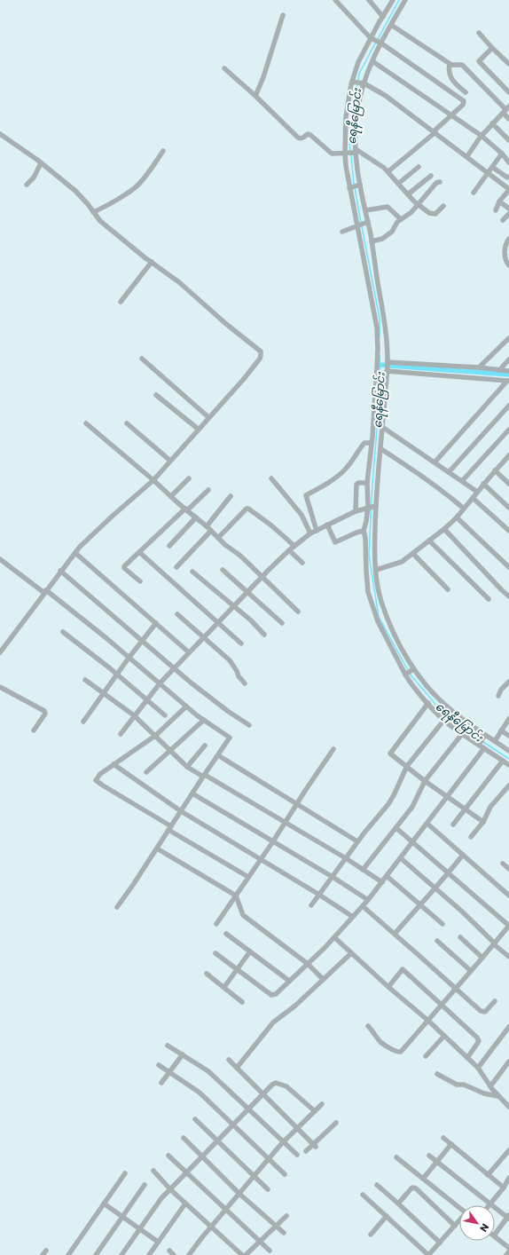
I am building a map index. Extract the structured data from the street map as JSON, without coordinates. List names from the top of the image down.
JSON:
{
  "water": ["ရေနီမြောင်း"],
  "north": "bottom right"
}
